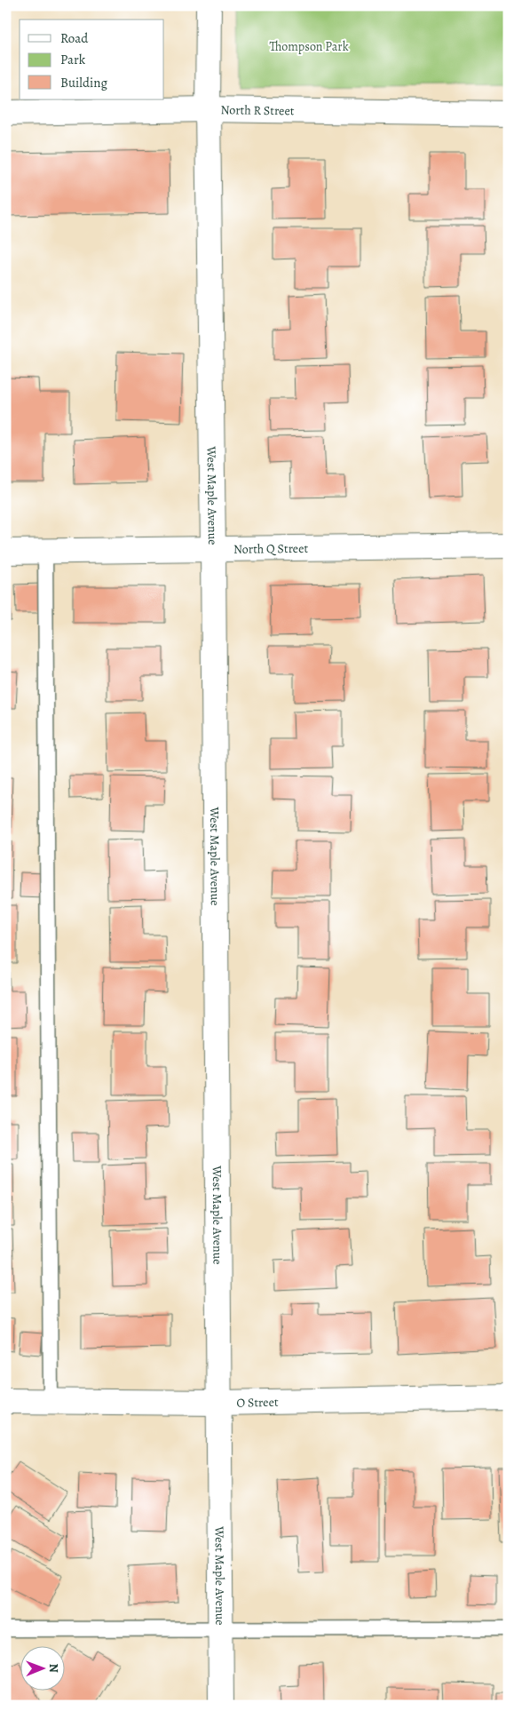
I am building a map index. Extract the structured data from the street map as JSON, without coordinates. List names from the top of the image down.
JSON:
{
  "streets": {
    "street": [
      "North R Street",
      "West Maple Avenue",
      "North Q Street",
      "O Street"
    ]
  },
  "crossings": [
    ["North R Street", "West Maple Avenue"],
    ["West Maple Avenue", "North Q Street"],
    ["West Maple Avenue", "O Street"]
  ],
  "parks": ["Thompson Park"],
  "legend": ["Road", "Park", "Building"],
  "north": "right"
}
